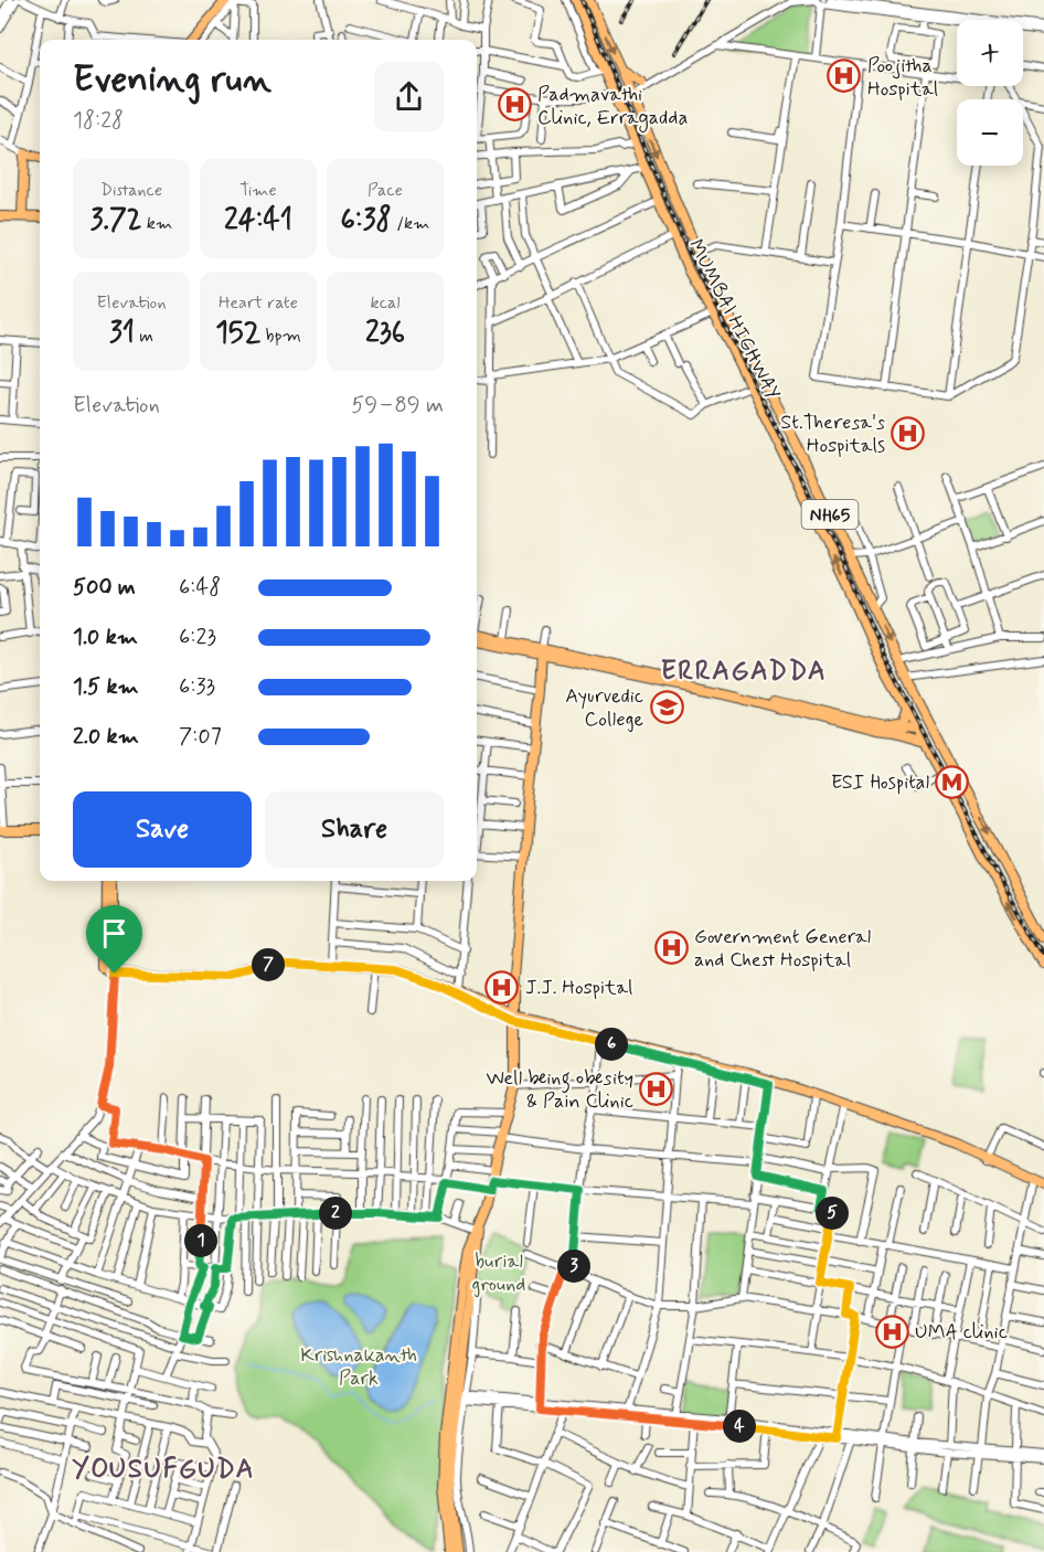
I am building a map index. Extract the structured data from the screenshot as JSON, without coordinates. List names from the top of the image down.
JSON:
{
  "streets": {
    "highway": ["MUMBAI HIGHWAY", "NH65"]
  },
  "crossings": [
    ["MUMBAI HIGHWAY", "NH65"]
  ],
  "districts": ["ERRAGADDA", "YOUSUFGUDA"],
  "parks": ["burial ground", "Krishnakanth Park"],
  "places": {
    "hospital": [
      "Poojitha Hospital",
      "Padmavathi Clinic, Erragadda",
      "St.Theresa's Hospitals",
      "Government General and Chest Hospital",
      "J.J. Hospital",
      "Well being obesity & Pain Clinic",
      "UMA clinic"
    ],
    "school or university": ["Ayurvedic College"],
    "metro station": ["ESI Hospital"]
  },
  "page": {
    "map_buttons": ["+", "−"],
    "heading": ["Evening run", "18:28"],
    "stats": [
      ["Distance", "3.72 km"],
      ["Time", "24:41"],
      ["Pace", "6:38 /km"],
      ["Elevation", "31 m"],
      ["Heart rate", "152 bpm"],
      ["kcal", "236"]
    ],
    "chart": ["Elevation", "59–89 m"],
    "list": [
      {
        "name": "500 m",
        "note": "6:48"
      },
      {
        "name": "1.0 km",
        "note": "6:23"
      },
      {
        "name": "1.5 km",
        "note": "6:33"
      },
      {
        "name": "2.0 km",
        "note": "7:07"
      }
    ],
    "buttons": ["Save", "Share"],
    "pins": [
      "7",
      "6",
      "2",
      "5",
      "1",
      "3",
      "4"
    ]
  }
}
